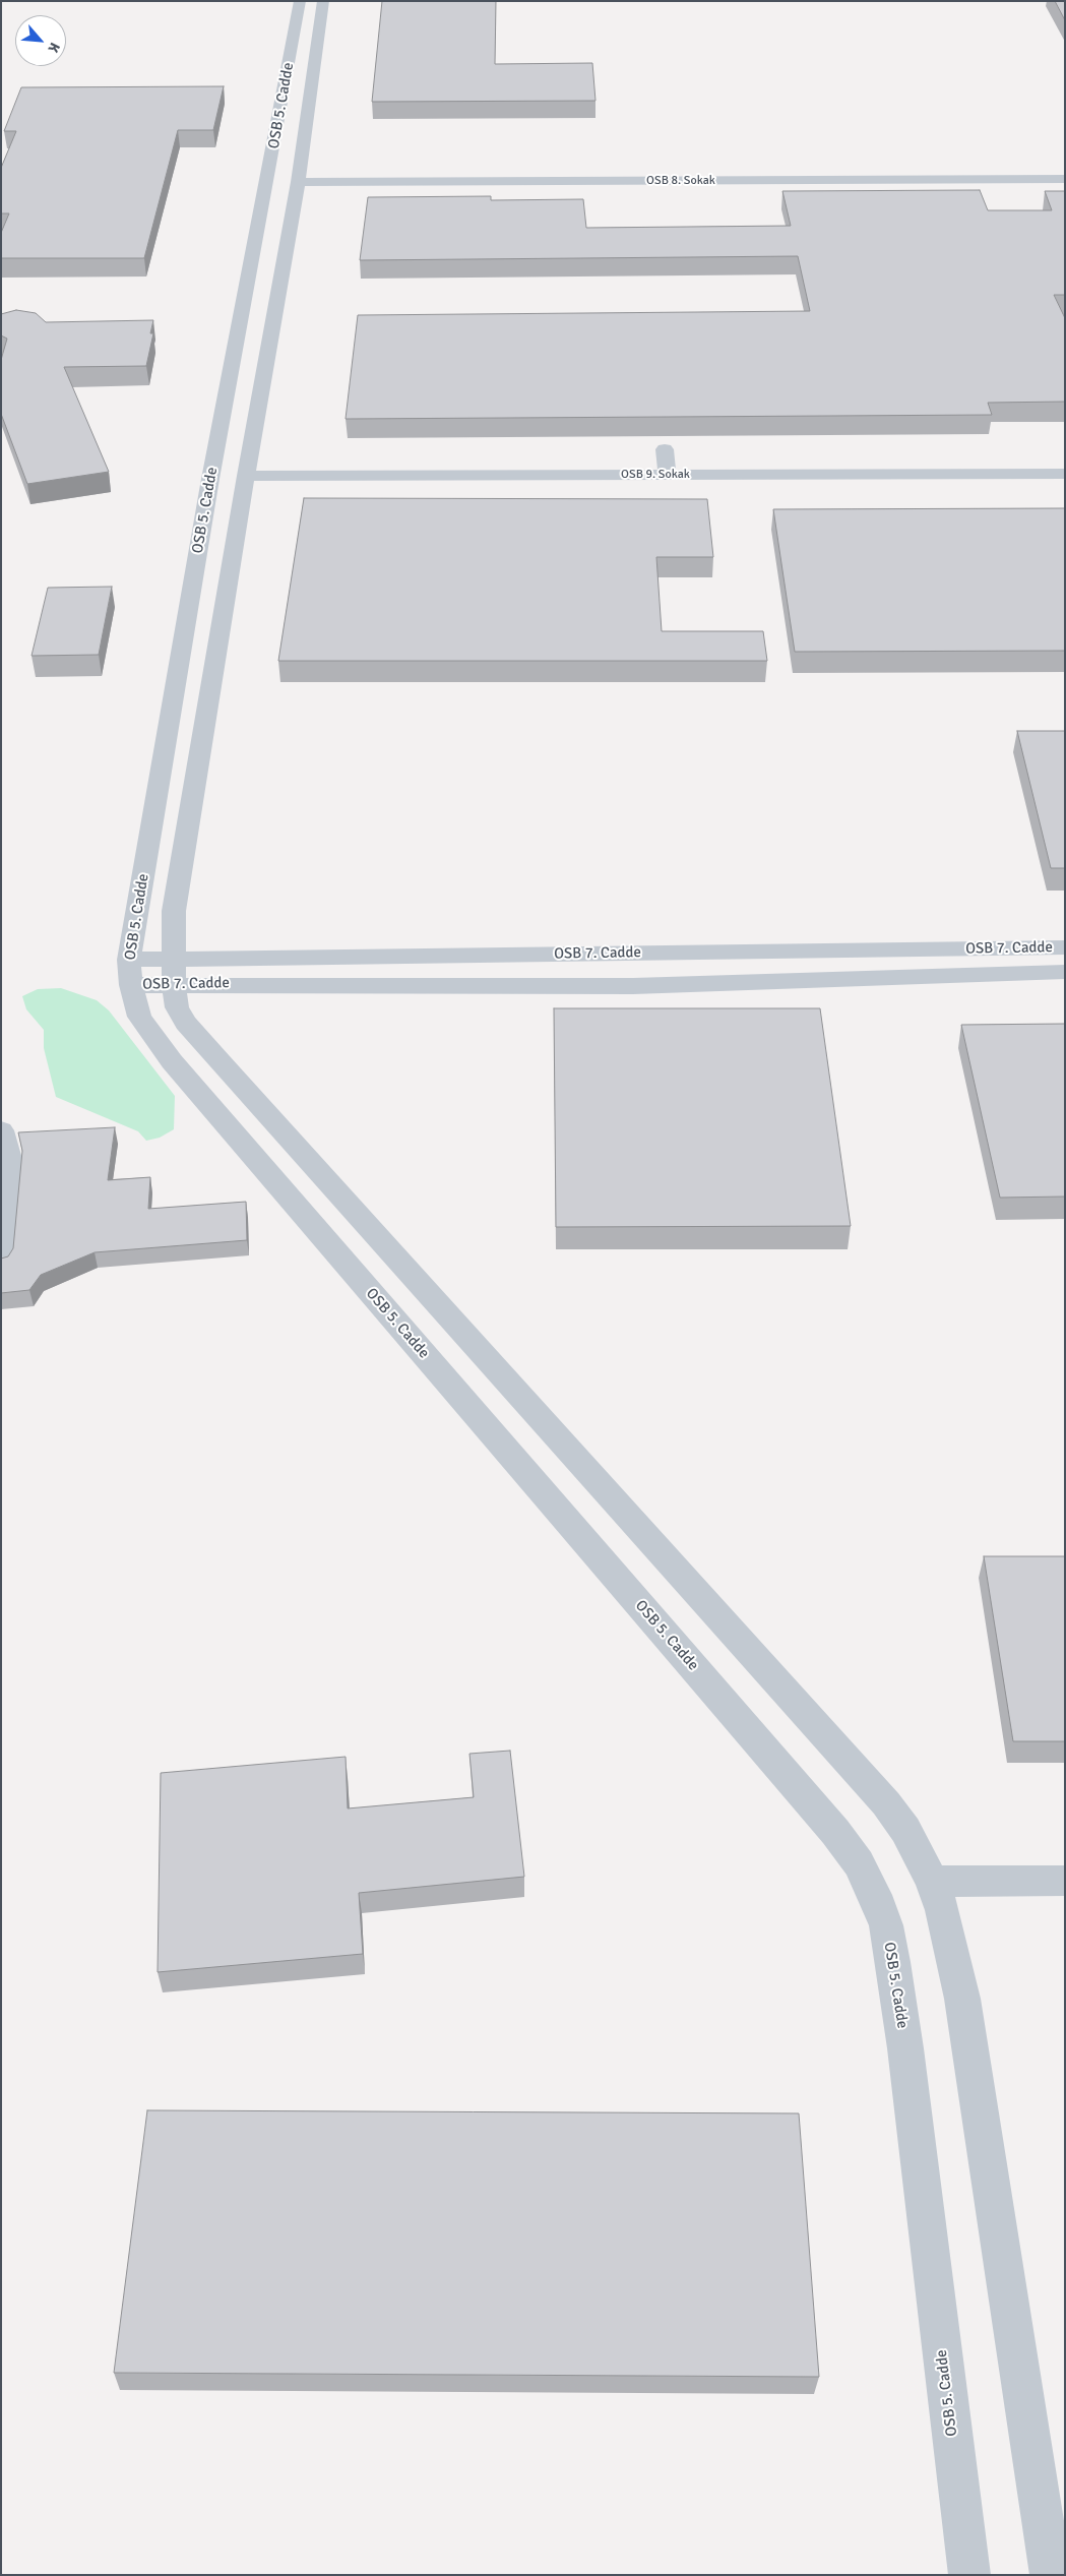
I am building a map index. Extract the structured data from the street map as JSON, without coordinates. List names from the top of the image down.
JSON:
{
  "streets": {
    "street": [
      "OSB 5. Cadde",
      "OSB 8. Sokak",
      "OSB 9. Sokak",
      "OSB 7. Cadde"
    ]
  },
  "crossings": [
    ["OSB 5. Cadde", "OSB 7. Cadde"]
  ],
  "north": "bottom right"
}
